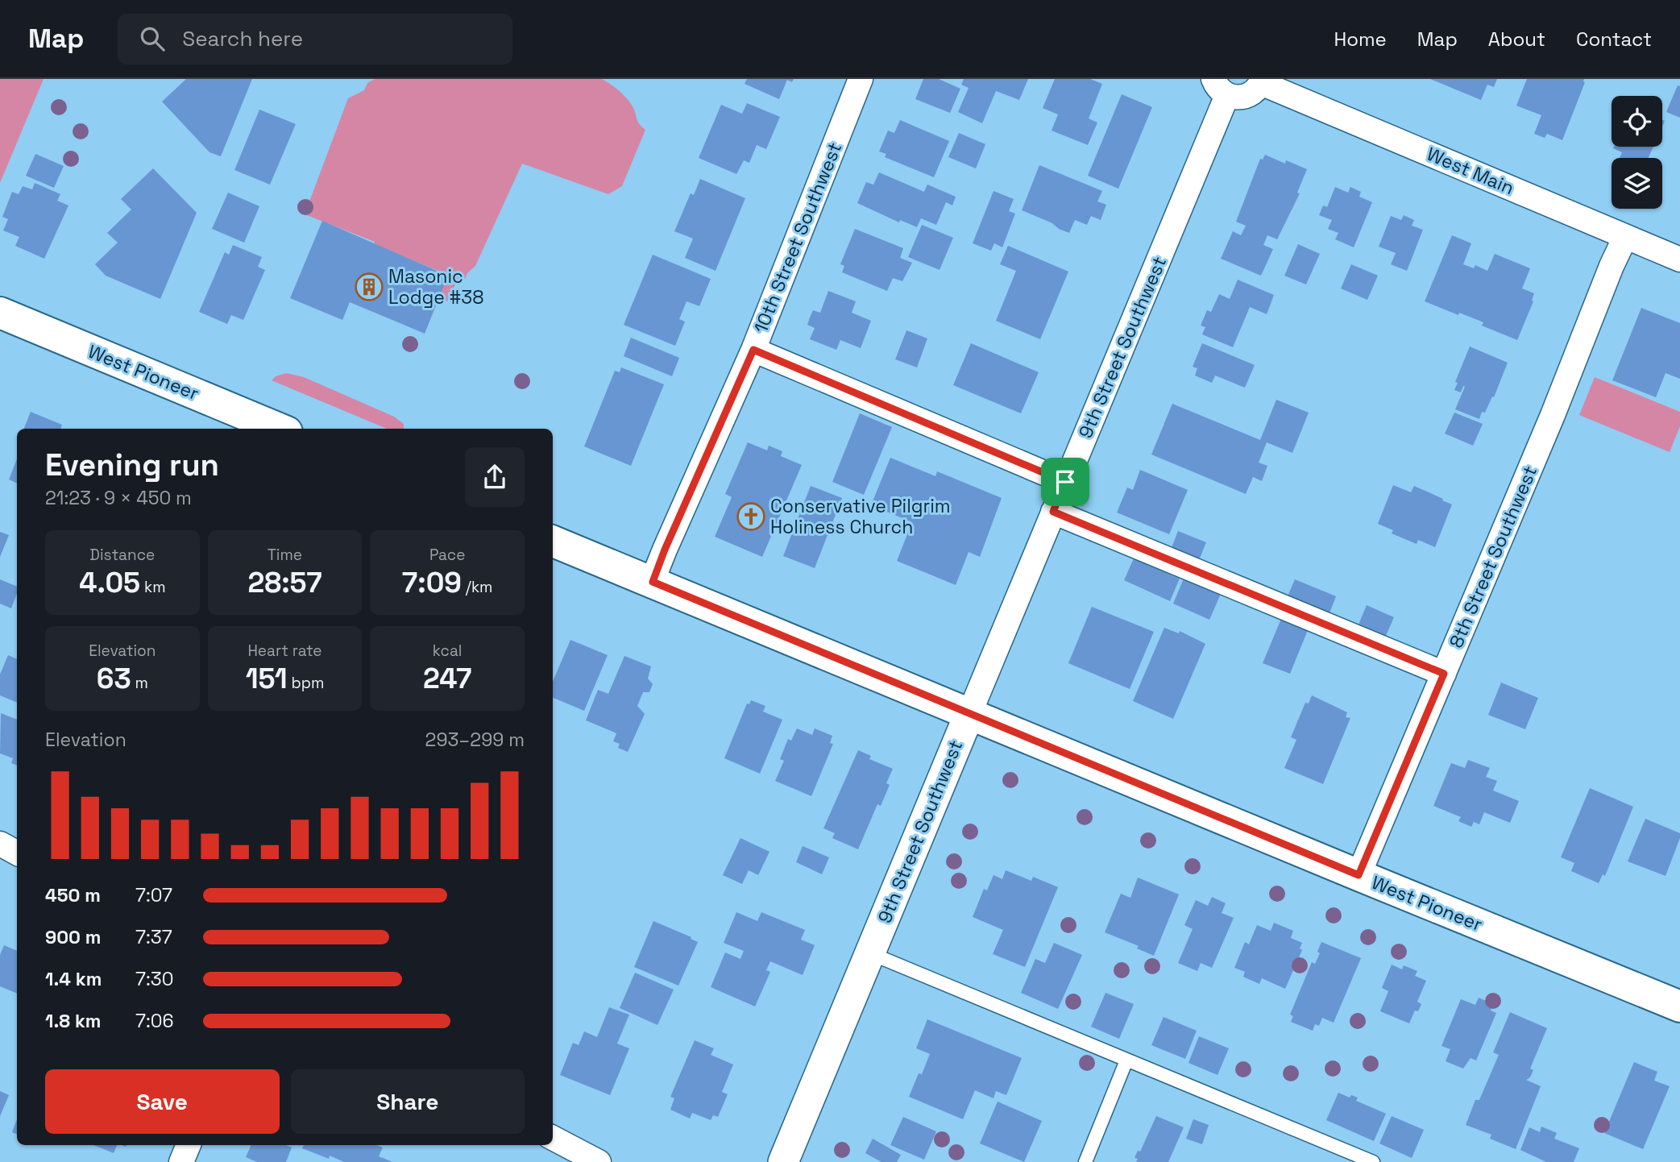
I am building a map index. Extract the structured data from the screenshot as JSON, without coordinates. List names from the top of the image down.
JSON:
{
  "streets": {
    "main road": ["West Pioneer"],
    "street": [
      "West Main",
      "10th Street Southwest",
      "9th Street Southwest",
      "8th Street Southwest"
    ]
  },
  "crossings": [
    ["West Main", "8th Street Southwest"],
    ["10th Street Southwest", "West Pioneer"],
    ["9th Street Southwest", "West Pioneer"],
    ["West Pioneer", "8th Street Southwest"]
  ],
  "places": {
    "building": ["Masonic Lodge #38"],
    "church": ["Conservative Pilgrim Holiness Church"]
  },
  "page": {
    "header": "Map",
    "search": "Search here",
    "nav": [
      "Home",
      "Map",
      "About",
      "Contact"
    ],
    "heading": ["Evening run", "21:23 · 9 × 450 m"],
    "stats": [
      ["Distance", "4.05 km"],
      ["Time", "28:57"],
      ["Pace", "7:09 /km"],
      ["Elevation", "63 m"],
      ["Heart rate", "151 bpm"],
      ["kcal", "247"]
    ],
    "chart": ["Elevation", "293–299 m"],
    "list": [
      {
        "name": "450 m",
        "note": "7:07"
      },
      {
        "name": "900 m",
        "note": "7:37"
      },
      {
        "name": "1.4 km",
        "note": "7:30"
      },
      {
        "name": "1.8 km",
        "note": "7:06"
      }
    ],
    "buttons": ["Save", "Share"]
  }
}
